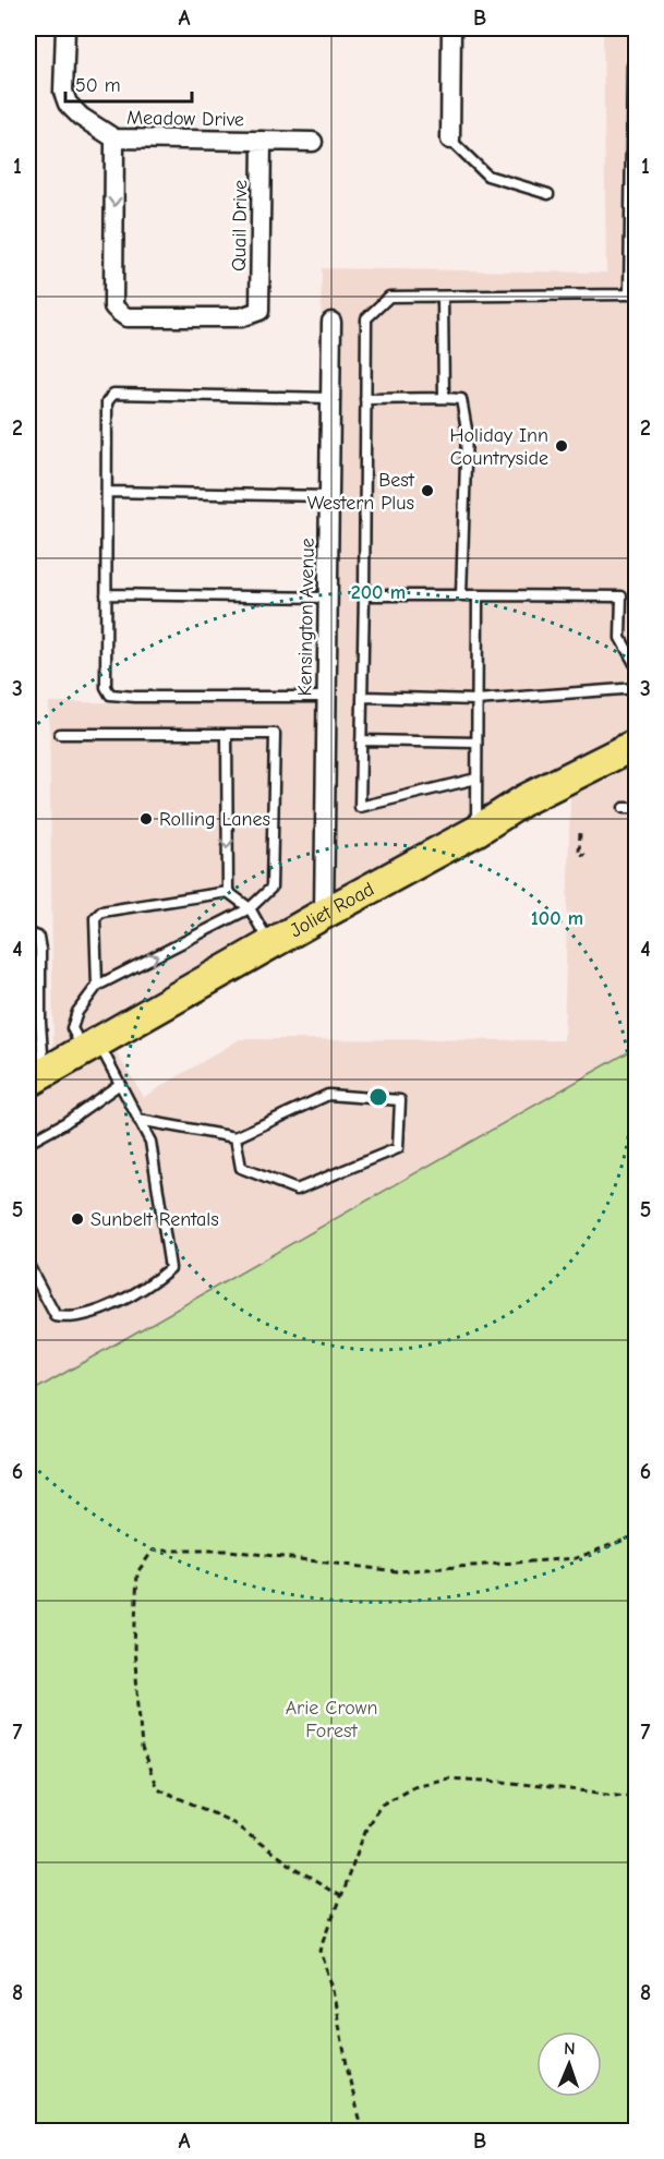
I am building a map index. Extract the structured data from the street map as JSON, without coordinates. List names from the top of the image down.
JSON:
{
  "streets": {
    "main road": ["Joliet Road"],
    "street": ["Meadow Drive", "Quail Drive", "Kensington Avenue"]
  },
  "crossings": [
    ["Meadow Drive", "Quail Drive"],
    ["Kensington Avenue", "Joliet Road"]
  ],
  "parks": ["Arie Crown Forest"],
  "places": [
    "Holiday Inn Countryside",
    "Best Western Plus",
    "Rolling Lanes",
    "Sunbelt Rentals"
  ],
  "scale_bar": "50 m",
  "north": "top",
  "grid": {
    "columns": ["A", "B"],
    "rows": [
      "1",
      "2",
      "3",
      "4",
      "5",
      "6",
      "7",
      "8"
    ]
  },
  "rings": ["200 m", "100 m"]
}
